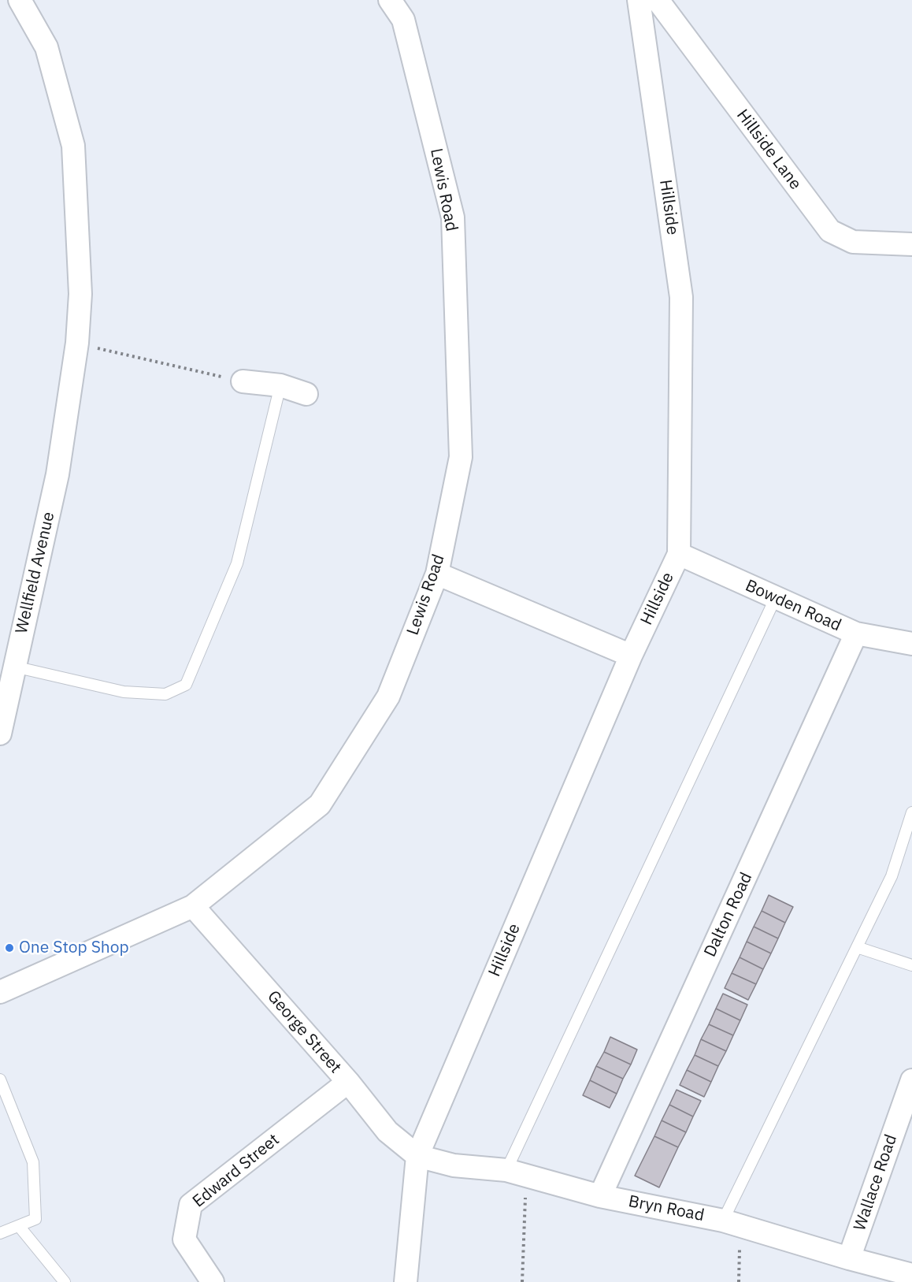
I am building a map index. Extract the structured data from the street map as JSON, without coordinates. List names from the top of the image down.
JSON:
{
  "streets": {
    "street": [
      "Hillside Lane",
      "Lewis Road",
      "Hillside",
      "Wellfield Avenue",
      "Bowden Road",
      "Dalton Road",
      "George Street",
      "Edward Street",
      "Wallace Road",
      "Bryn Road"
    ]
  },
  "crossings": [
    ["Lewis Road", "George Street"],
    ["Hillside", "Bowden Road"],
    ["Hillside", "George Street"],
    ["Hillside", "Bryn Road"],
    ["Bowden Road", "Dalton Road"],
    ["Dalton Road", "Bryn Road"],
    ["George Street", "Edward Street"],
    ["George Street", "Bryn Road"],
    ["Wallace Road", "Bryn Road"]
  ],
  "places": ["One Stop Shop"]
}
